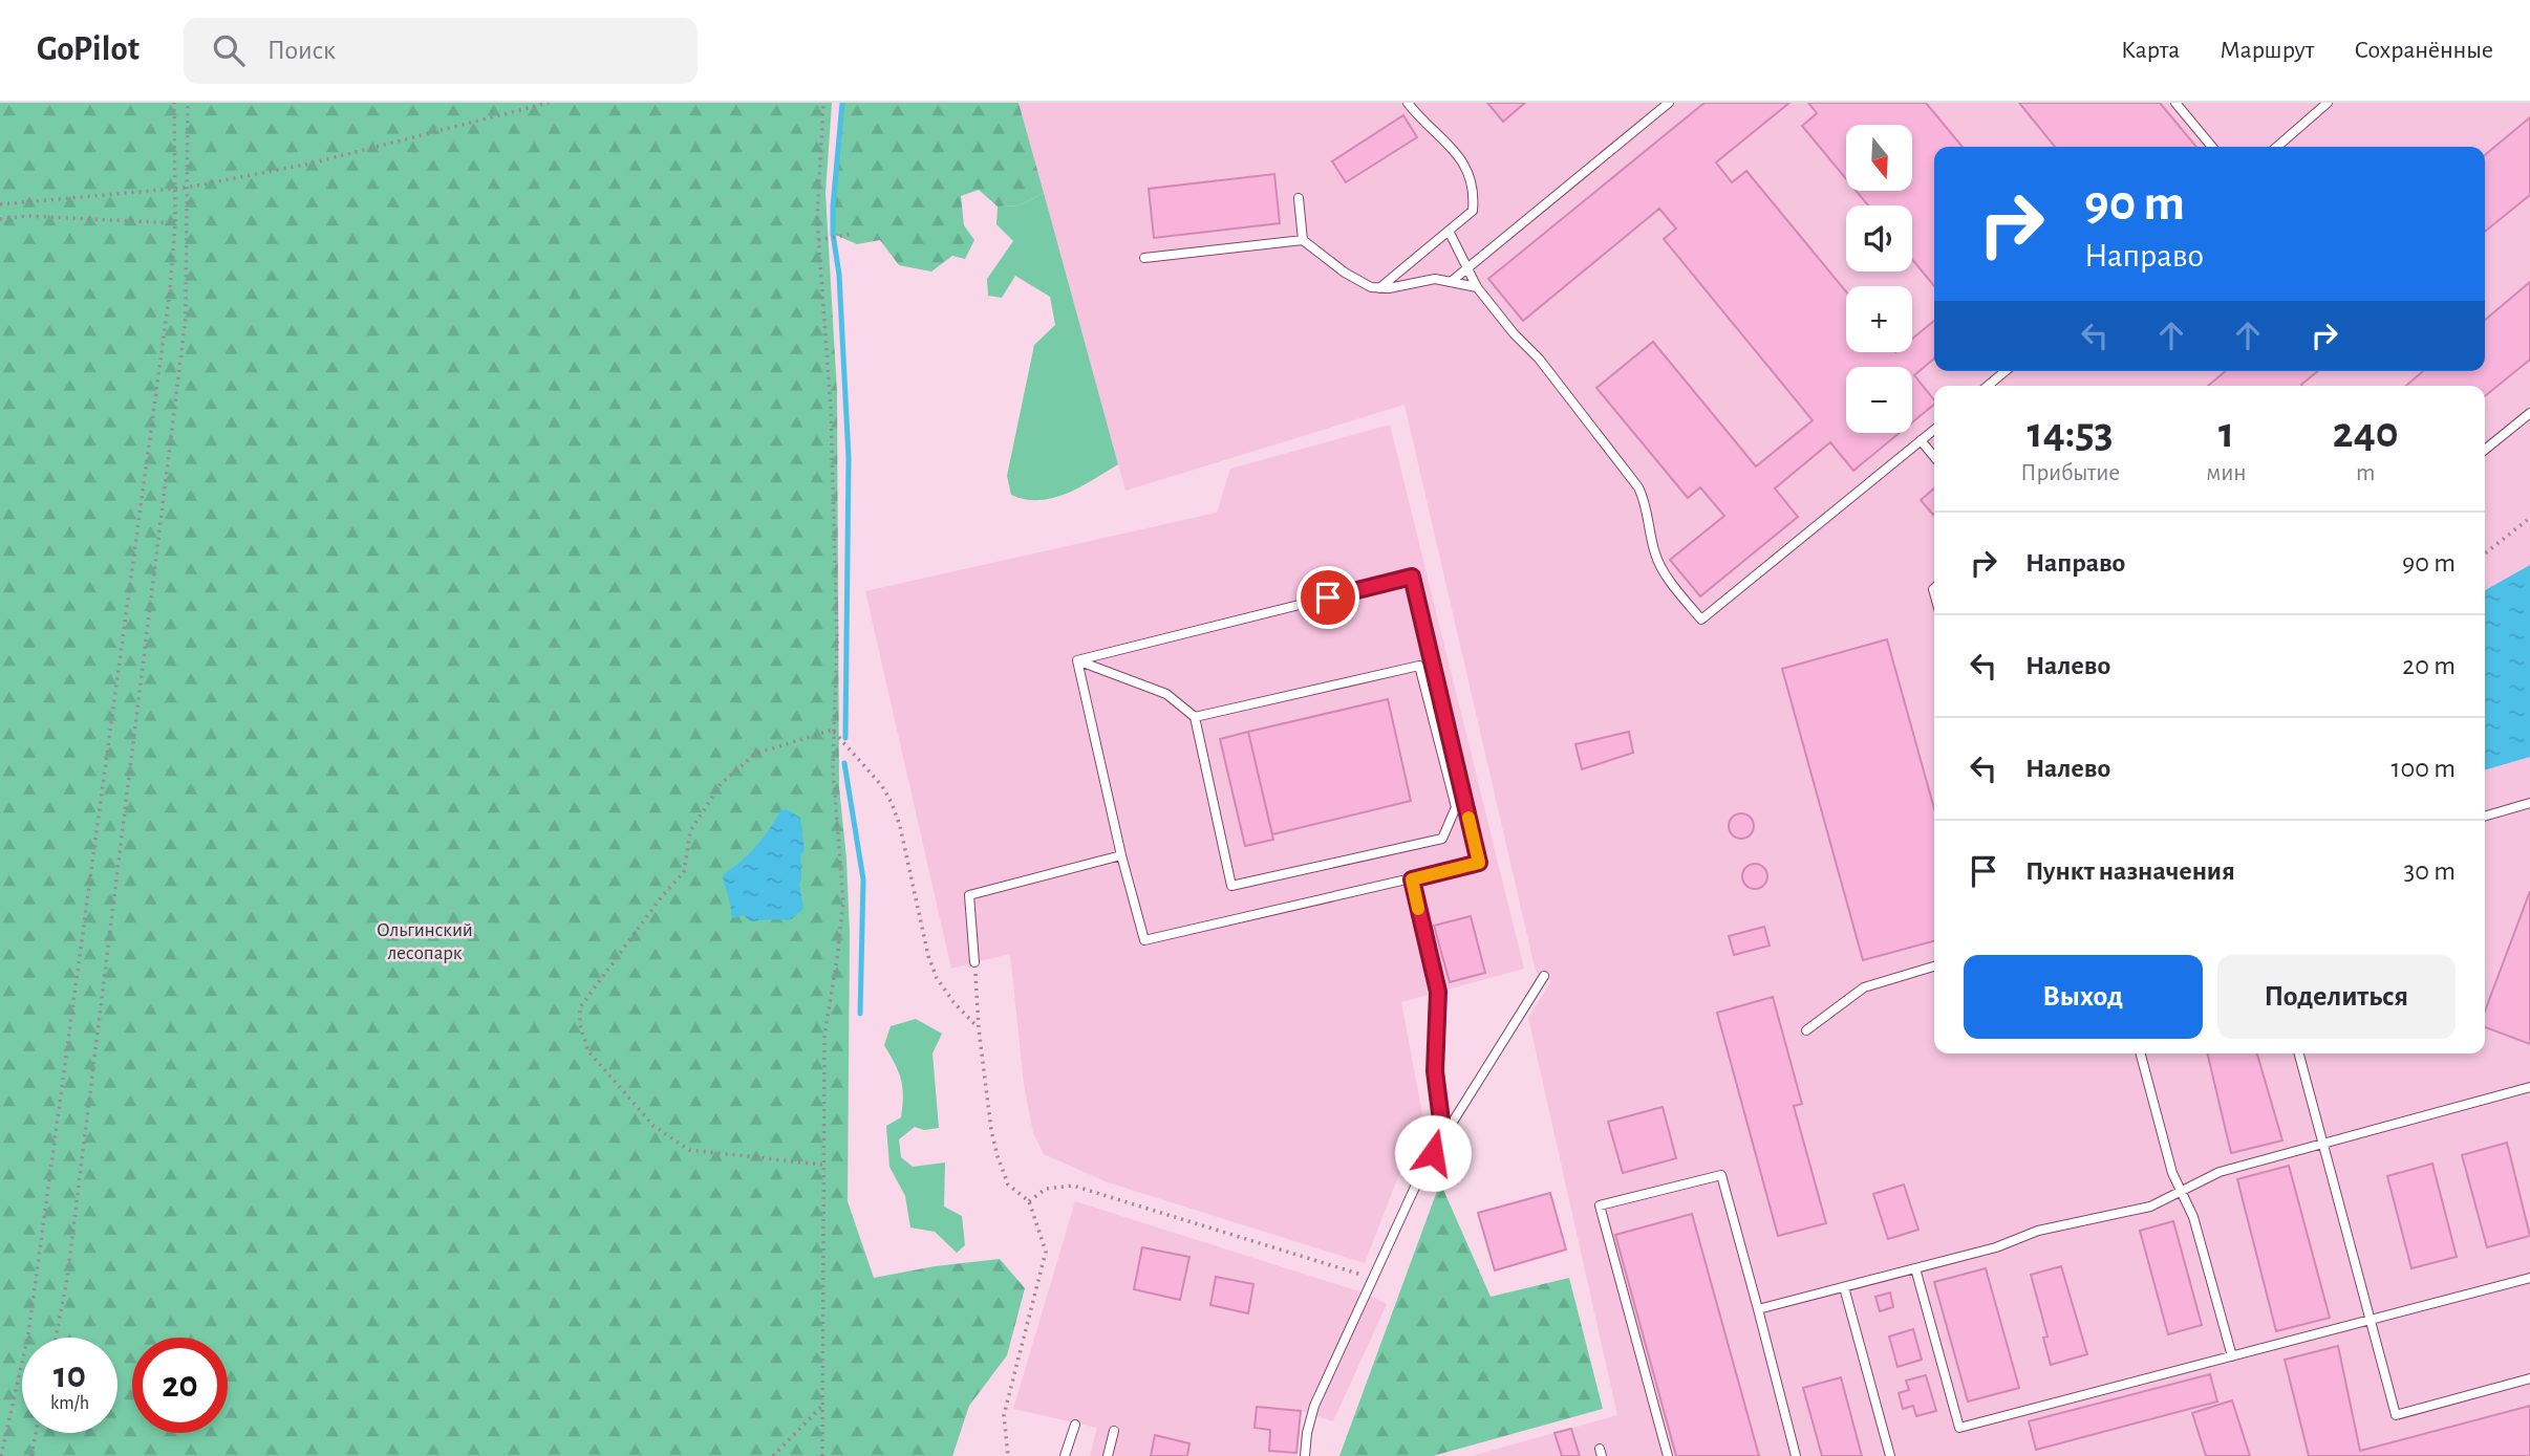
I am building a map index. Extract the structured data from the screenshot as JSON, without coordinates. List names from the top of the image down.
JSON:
{
  "parks": ["Ольгинский лесопарк"],
  "north": "bottom",
  "page": {
    "header": "GoPilot",
    "search": "Поиск",
    "nav": ["Карта", "Маршрут", "Сохранённые"],
    "map_buttons": ["+", "−"],
    "turn": ["90 m", "Направо"],
    "eta": [
      "14:53",
      "Прибытие",
      "1",
      "мин",
      "240",
      "m"
    ],
    "list": [
      {
        "name": "Направо",
        "value": "90 m"
      },
      {
        "name": "Налево",
        "value": "20 m"
      },
      {
        "name": "Налево",
        "value": "100 m"
      },
      {
        "name": "Пункт назначения",
        "value": "30 m"
      }
    ],
    "buttons": ["Выход", "Поделиться"],
    "speed": "10 km/h",
    "limit": "20"
  }
}
